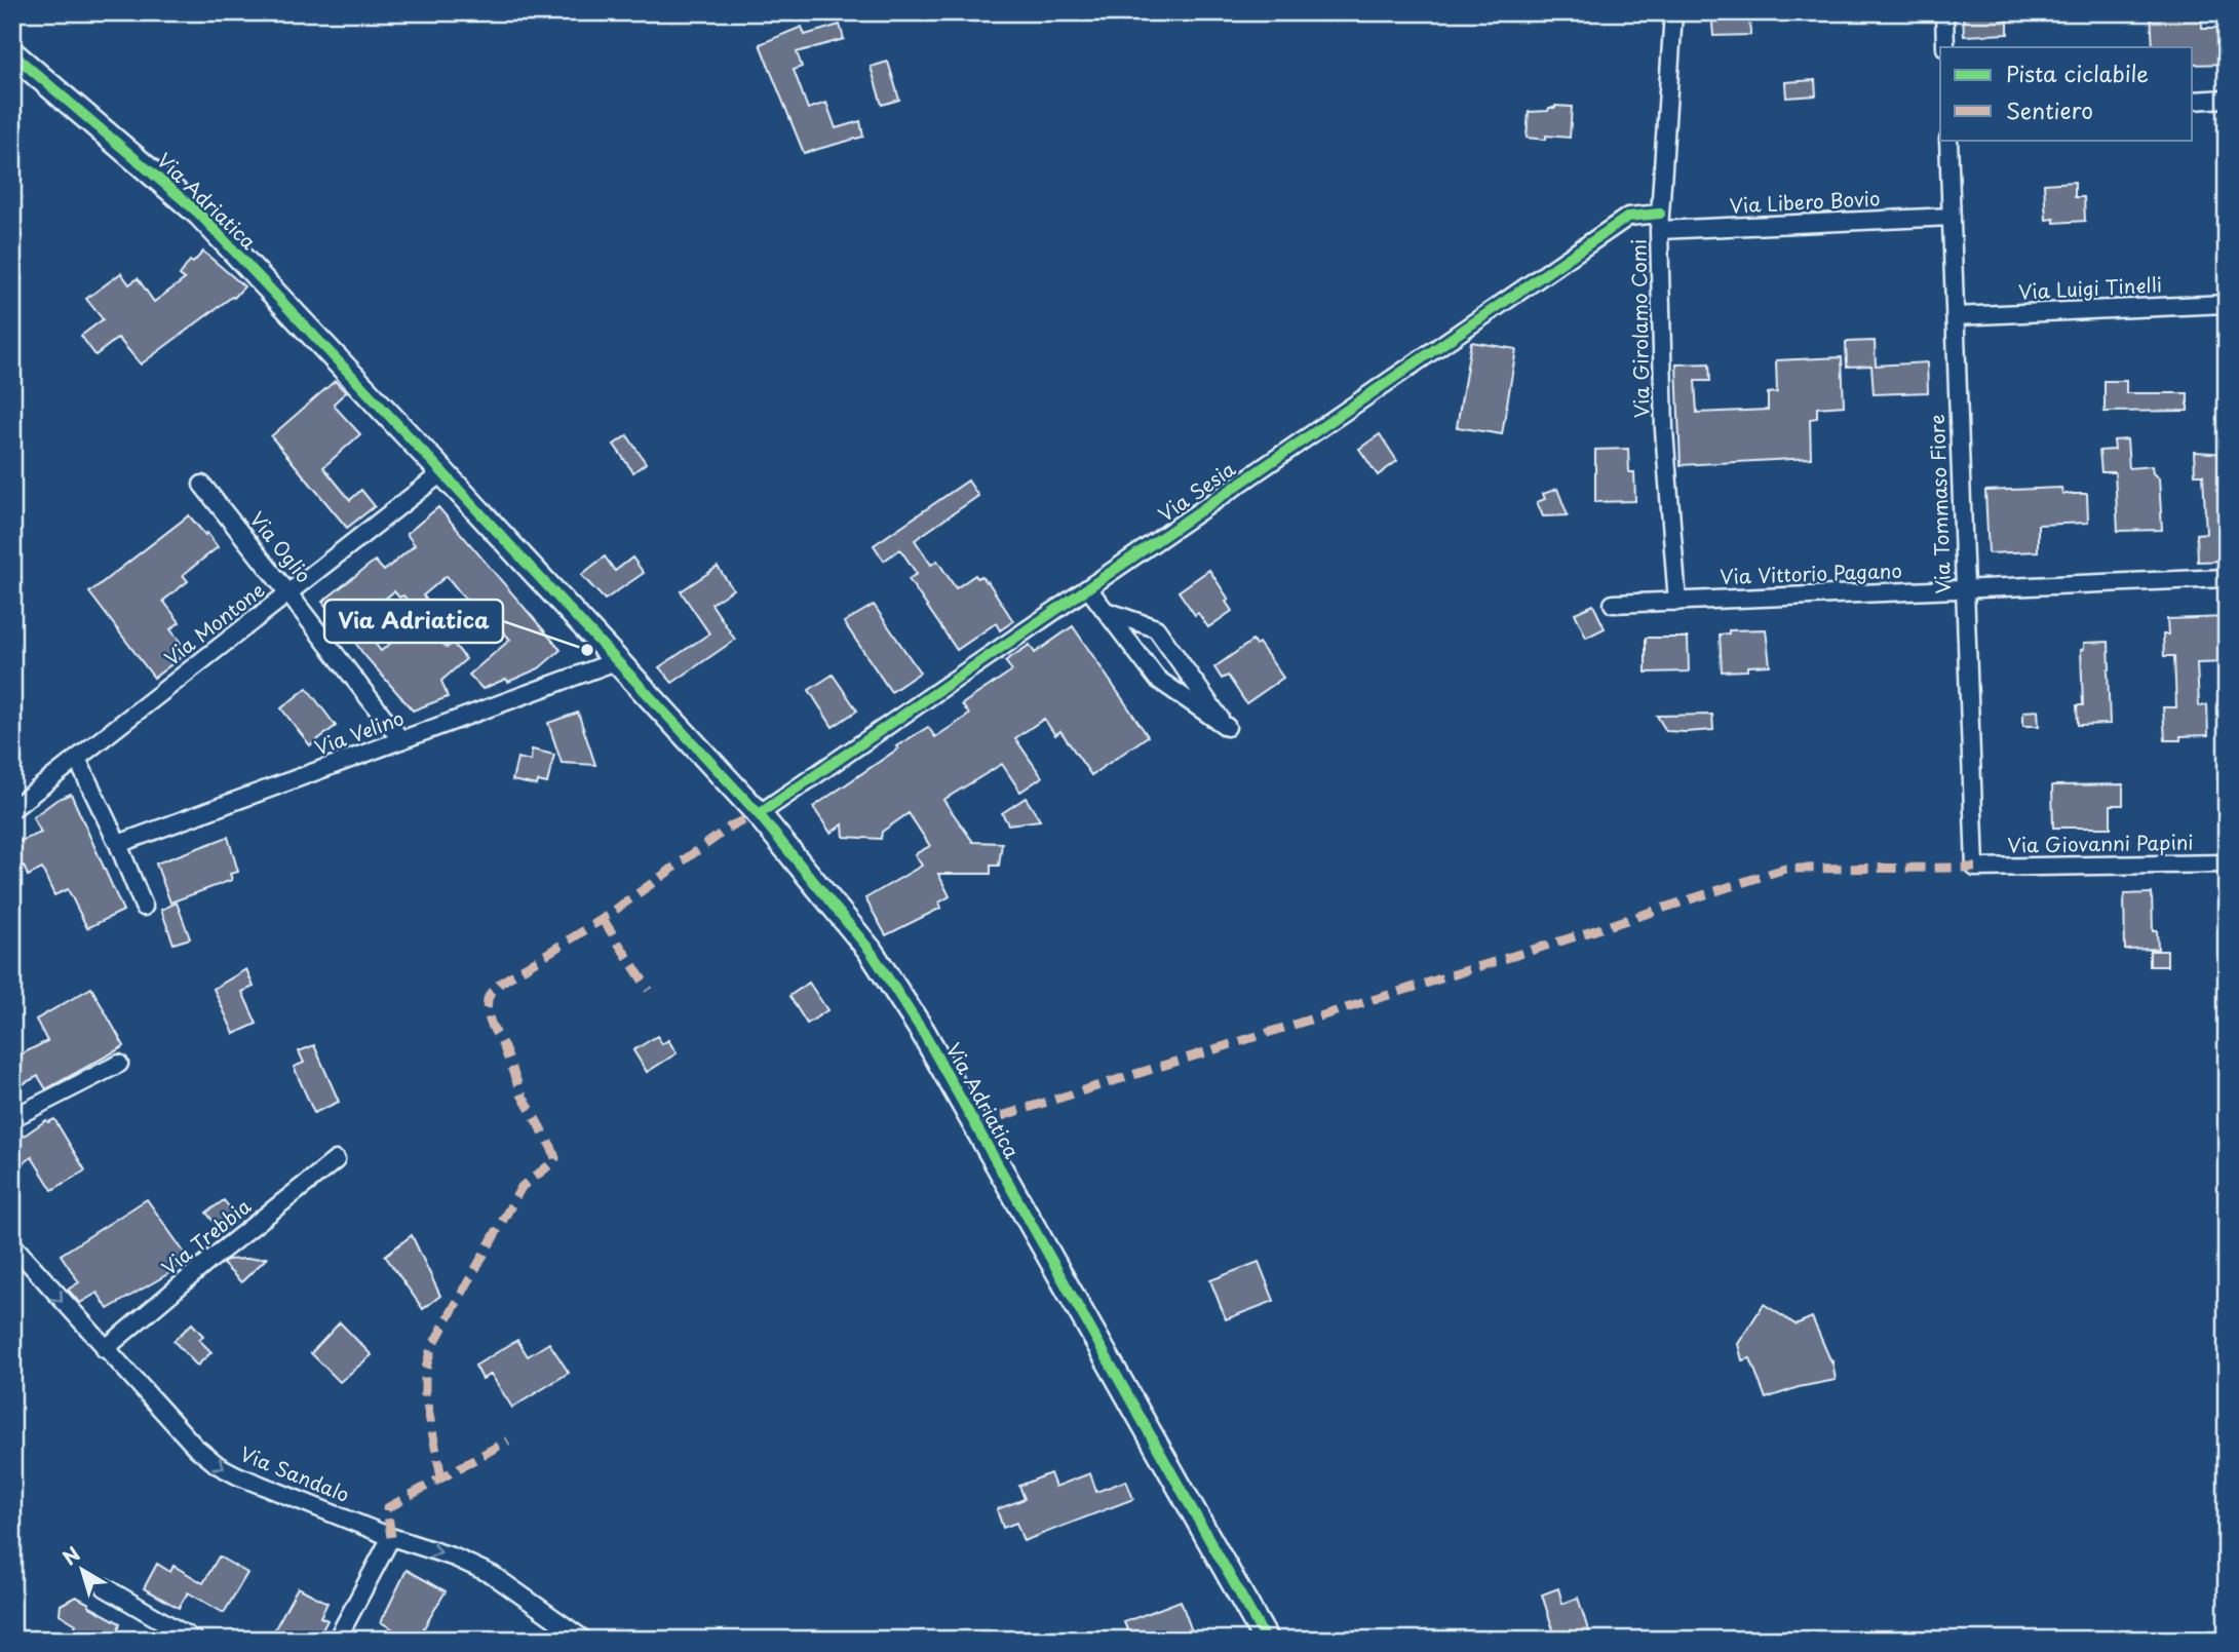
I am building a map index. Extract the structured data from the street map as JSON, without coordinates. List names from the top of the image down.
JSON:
{
  "streets": {
    "street": [
      "Via Adriatica",
      "Via Libero Bovio",
      "Via Luigi Tinelli",
      "Via Girolamo Comi",
      "Via Sesia",
      "Via Tommaso Fiore",
      "Via Oglio",
      "Via Vittorio Pagano",
      "Via Montone",
      "Via Velino",
      "Via Giovanni Papini",
      "Via Trebbia",
      "Via Sandalo"
    ]
  },
  "crossings": [
    ["Via Adriatica", "Via Sesia"],
    ["Via Adriatica", "Via Montone"],
    ["Via Adriatica", "Via Velino"],
    ["Via Libero Bovio", "Via Girolamo Comi"],
    ["Via Libero Bovio", "Via Sesia"],
    ["Via Libero Bovio", "Via Tommaso Fiore"],
    ["Via Luigi Tinelli", "Via Tommaso Fiore"],
    ["Via Girolamo Comi", "Via Sesia"],
    ["Via Girolamo Comi", "Via Vittorio Pagano"],
    ["Via Tommaso Fiore", "Via Vittorio Pagano"],
    ["Via Tommaso Fiore", "Via Giovanni Papini"],
    ["Via Oglio", "Via Montone"],
    ["Via Oglio", "Via Velino"],
    ["Via Trebbia", "Via Sandalo"]
  ],
  "one_way": ["Via Sandalo"],
  "places": ["Via Adriatica"],
  "legend": ["Pista ciclabile", "Sentiero"],
  "north": "top left"
}
